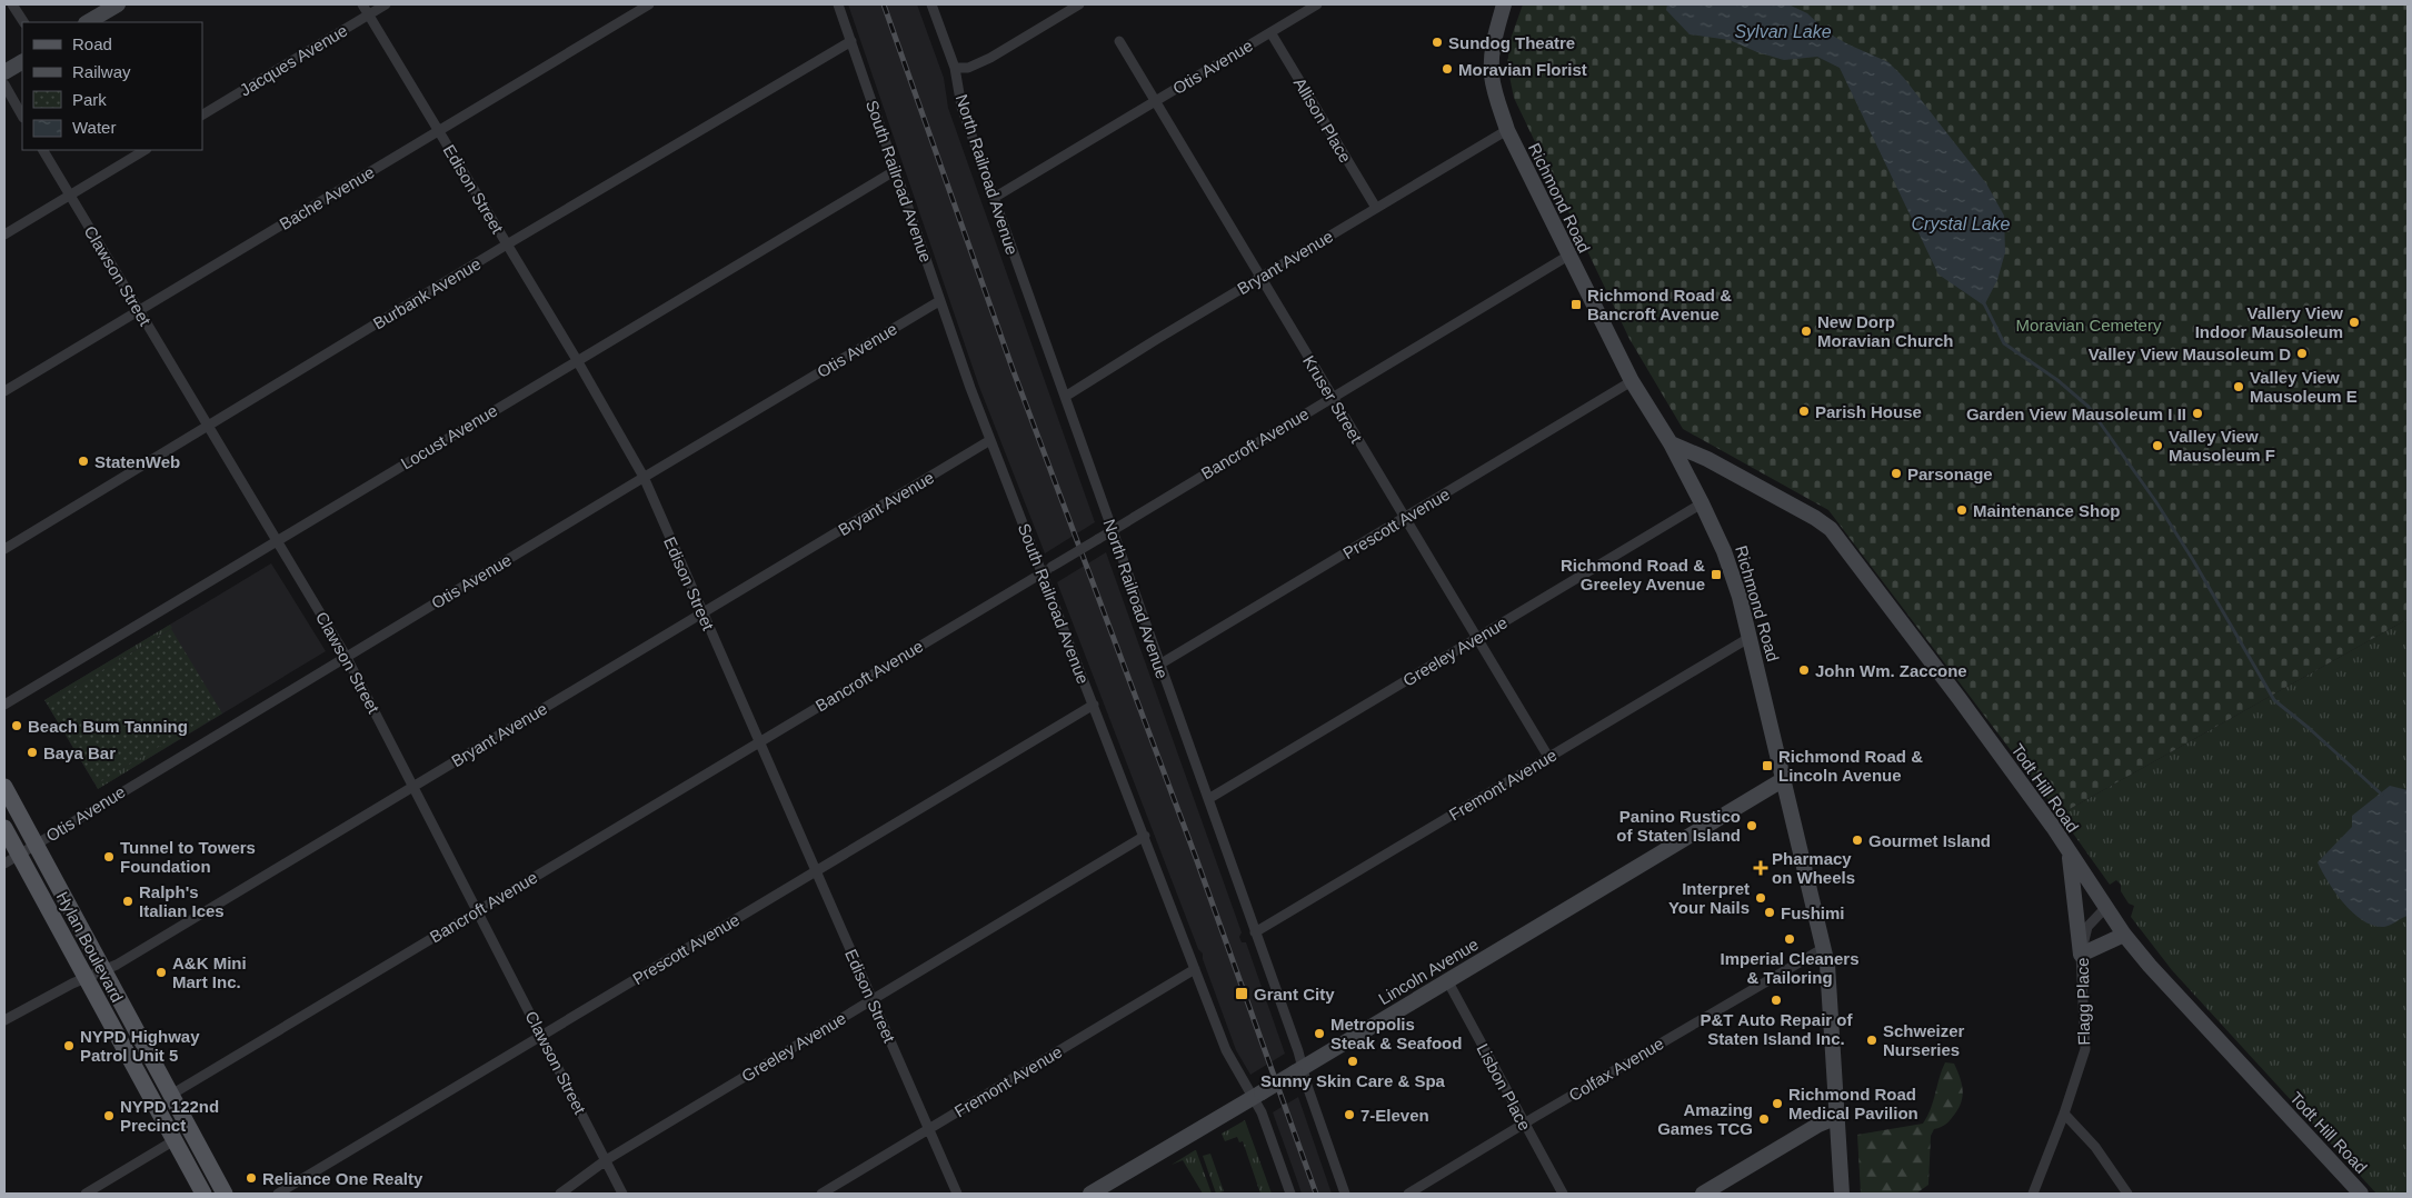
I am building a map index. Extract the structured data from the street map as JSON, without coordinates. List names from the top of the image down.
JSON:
{
  "streets": {
    "main road": ["Hylan Boulevard"],
    "street": [
      "Jacques Avenue",
      "Otis Avenue",
      "Allison Place",
      "North Railroad Avenue",
      "South Railroad Avenue",
      "Edison Street",
      "Bache Avenue",
      "Richmond Road",
      "Bryant Avenue",
      "Clawson Street",
      "Burbank Avenue",
      "Kruser Street",
      "Locust Avenue",
      "Bancroft Avenue",
      "Prescott Avenue",
      "Greeley Avenue",
      "Fremont Avenue",
      "Todt Hill Road",
      "Lincoln Avenue",
      "Flagg Place",
      "Colfax Avenue",
      "Lisbon Place"
    ]
  },
  "crossings": [
    ["Jacques Avenue", "Edison Street"],
    ["Otis Avenue", "Allison Place"],
    ["Otis Avenue", "North Railroad Avenue"],
    ["Otis Avenue", "South Railroad Avenue"],
    ["Otis Avenue", "Edison Street"],
    ["Otis Avenue", "Clawson Street"],
    ["Otis Avenue", "Kruser Street"],
    ["Otis Avenue", "Hylan Boulevard"],
    ["Allison Place", "Bryant Avenue"],
    ["North Railroad Avenue", "Bryant Avenue"],
    ["North Railroad Avenue", "Bancroft Avenue"],
    ["North Railroad Avenue", "Prescott Avenue"],
    ["North Railroad Avenue", "Greeley Avenue"],
    ["North Railroad Avenue", "Fremont Avenue"],
    ["North Railroad Avenue", "Lincoln Avenue"],
    ["South Railroad Avenue", "Bryant Avenue"],
    ["South Railroad Avenue", "Burbank Avenue"],
    ["South Railroad Avenue", "Locust Avenue"],
    ["South Railroad Avenue", "Bancroft Avenue"],
    ["South Railroad Avenue", "Prescott Avenue"],
    ["South Railroad Avenue", "Greeley Avenue"],
    ["South Railroad Avenue", "Fremont Avenue"],
    ["South Railroad Avenue", "Lincoln Avenue"],
    ["Edison Street", "Bache Avenue"],
    ["Edison Street", "Bryant Avenue"],
    ["Edison Street", "Burbank Avenue"],
    ["Edison Street", "Locust Avenue"],
    ["Edison Street", "Bancroft Avenue"],
    ["Edison Street", "Prescott Avenue"],
    ["Edison Street", "Greeley Avenue"],
    ["Edison Street", "Fremont Avenue"],
    ["Bache Avenue", "Clawson Street"],
    ["Richmond Road", "Bryant Avenue"],
    ["Richmond Road", "Bancroft Avenue"],
    ["Richmond Road", "Prescott Avenue"],
    ["Richmond Road", "Greeley Avenue"],
    ["Richmond Road", "Fremont Avenue"],
    ["Richmond Road", "Todt Hill Road"],
    ["Richmond Road", "Lincoln Avenue"],
    ["Richmond Road", "Colfax Avenue"],
    ["Bryant Avenue", "Clawson Street"],
    ["Bryant Avenue", "Kruser Street"],
    ["Bryant Avenue", "Hylan Boulevard"],
    ["Clawson Street", "Burbank Avenue"],
    ["Clawson Street", "Locust Avenue"],
    ["Clawson Street", "Bancroft Avenue"],
    ["Clawson Street", "Prescott Avenue"],
    ["Clawson Street", "Greeley Avenue"],
    ["Kruser Street", "Bancroft Avenue"],
    ["Kruser Street", "Prescott Avenue"],
    ["Kruser Street", "Greeley Avenue"],
    ["Kruser Street", "Fremont Avenue"],
    ["Bancroft Avenue", "Hylan Boulevard"],
    ["Todt Hill Road", "Flagg Place"],
    ["Lincoln Avenue", "Lisbon Place"],
    ["Colfax Avenue", "Lisbon Place"]
  ],
  "water": ["Sylvan Lake", "Crystal Lake"],
  "parks": ["Moravian Cemetery"],
  "places": {
    "other": [
      "Sundog Theatre",
      "Moravian Florist",
      "Vallery View Indoor Mausoleum",
      "New Dorp Moravian Church",
      "Valley View Mausoleum D",
      "Valley View Mausoleum E",
      "Parish House",
      "Garden View Mausoleum I II",
      "Valley View Mausoleum F",
      "StatenWeb",
      "Parsonage",
      "Maintenance Shop",
      "John Wm. Zaccone",
      "Beach Bum Tanning",
      "Baya Bar",
      "Panino Rustico of Staten Island",
      "Gourmet Island",
      "Tunnel to Towers Foundation",
      "Interpret Your Nails",
      "Ralph's Italian Ices",
      "Fushimi",
      "Imperial Cleaners & Tailoring",
      "A&K Mini Mart Inc.",
      "P&T Auto Repair of Staten Island Inc.",
      "Metropolis Steak & Seafood",
      "Schweizer Nurseries",
      "NYPD Highway Patrol Unit 5",
      "Sunny Skin Care & Spa",
      "Richmond Road Medical Pavilion",
      "7-Eleven",
      "NYPD 122nd Precinct",
      "Amazing Games TCG",
      "Reliance One Realty"
    ],
    "transit": [
      "Richmond Road & Bancroft Avenue",
      "Richmond Road & Greeley Avenue",
      "Richmond Road & Lincoln Avenue",
      "Grant City"
    ],
    "health": ["Pharmacy on Wheels"]
  },
  "legend": [
    "Road",
    "Railway",
    "Park",
    "Water"
  ]
}
